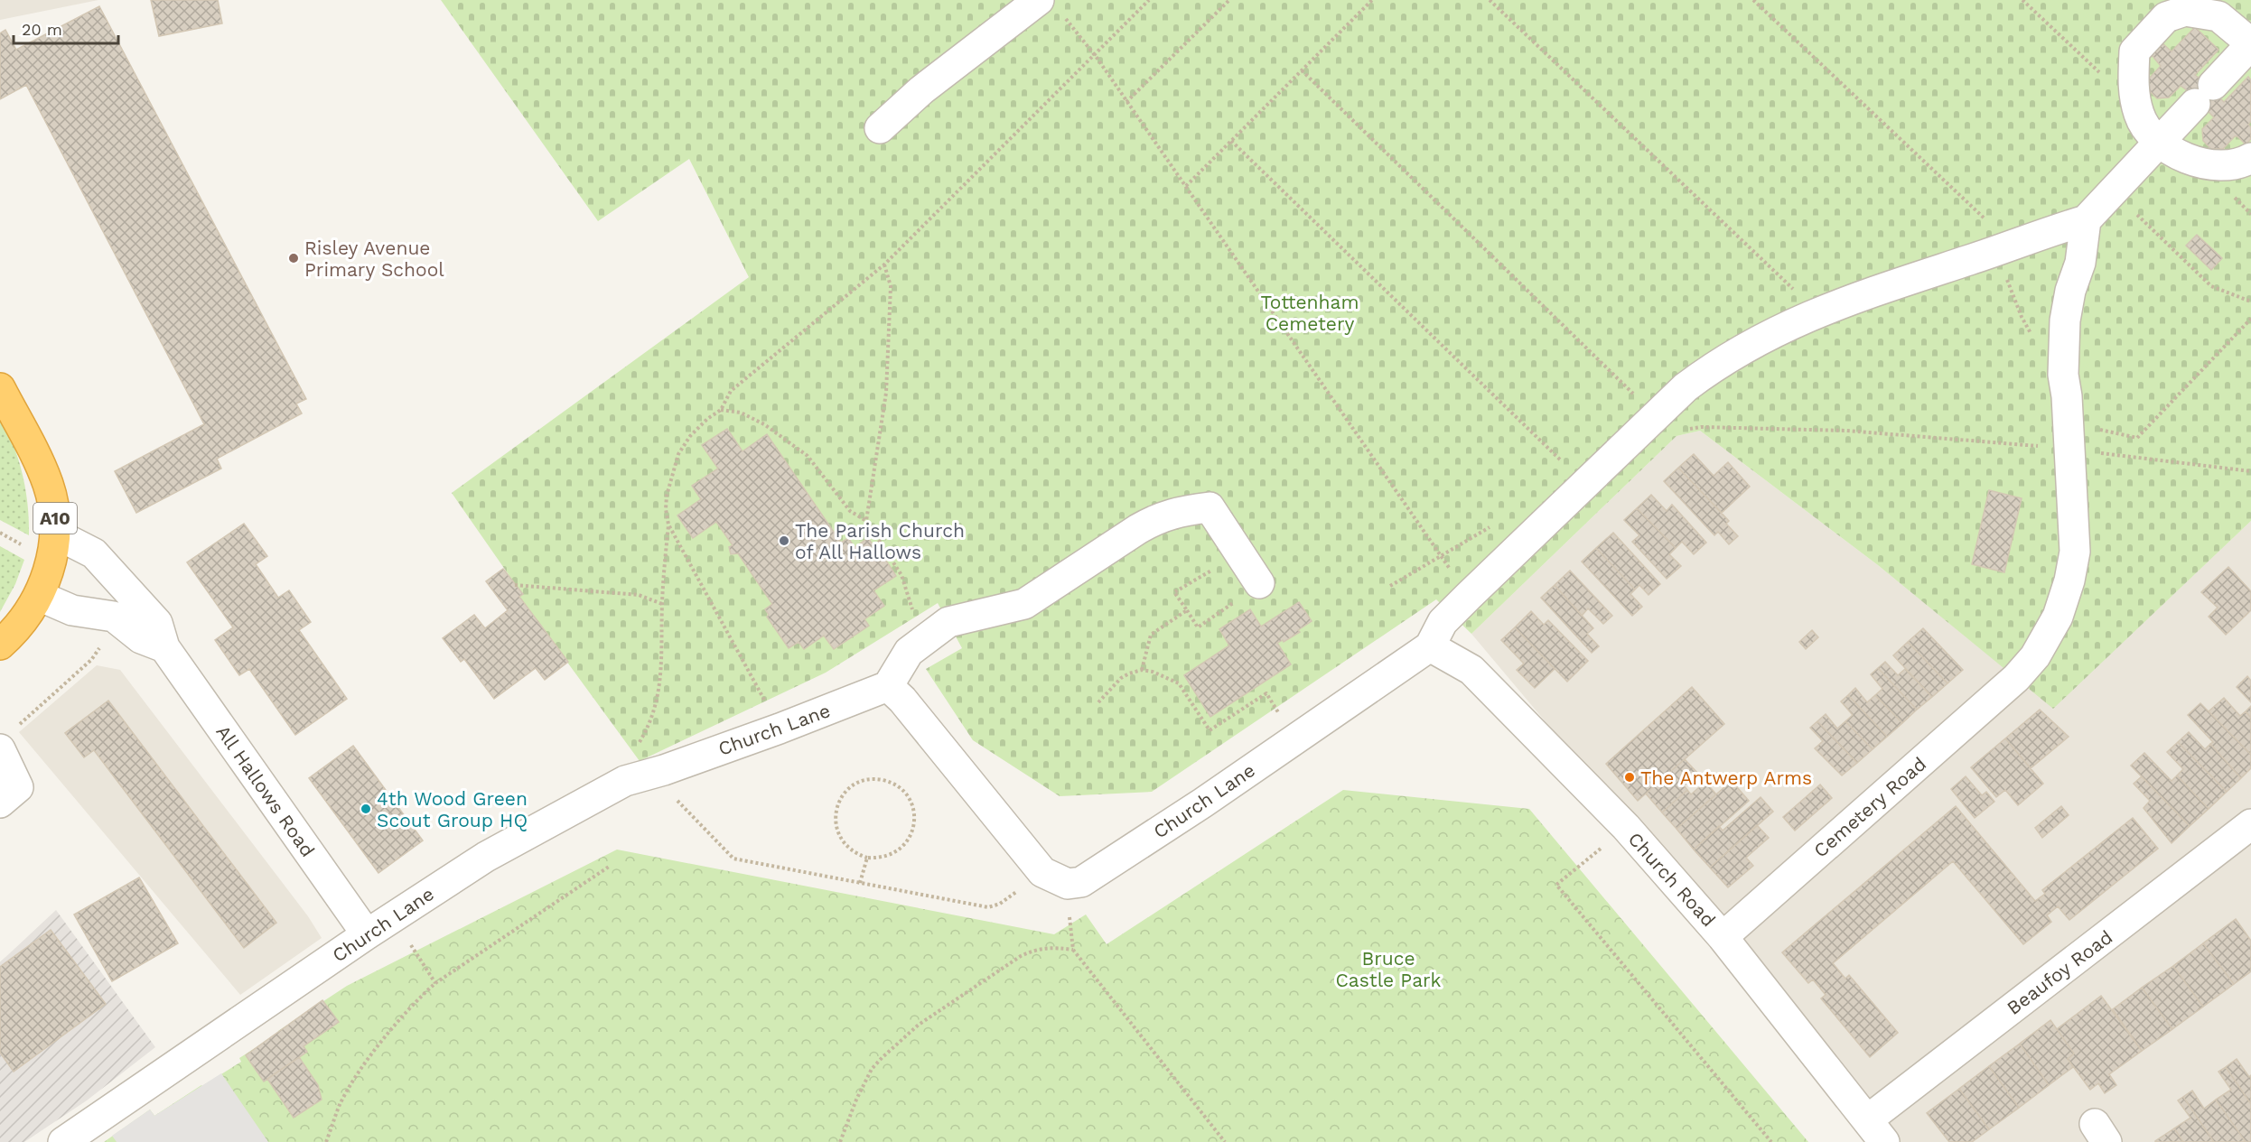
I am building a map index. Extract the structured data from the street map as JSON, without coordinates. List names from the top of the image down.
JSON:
{
  "streets": {
    "highway": ["A10"],
    "street": [
      "Church Lane",
      "All Hallows Road",
      "Cemetery Road",
      "Church Road",
      "Beaufoy Road"
    ]
  },
  "crossings": [
    ["A10", "All Hallows Road"],
    ["Church Lane", "All Hallows Road"],
    ["Church Lane", "Church Road"],
    ["Cemetery Road", "Church Road"],
    ["Church Road", "Beaufoy Road"]
  ],
  "parks": ["Tottenham Cemetery", "Bruce Castle Park"],
  "places": [
    "Risley Avenue Primary School",
    "The Parish Church of All Hallows",
    "The Antwerp Arms",
    "4th Wood Green Scout Group HQ"
  ],
  "scale_bar": "20 m"
}
